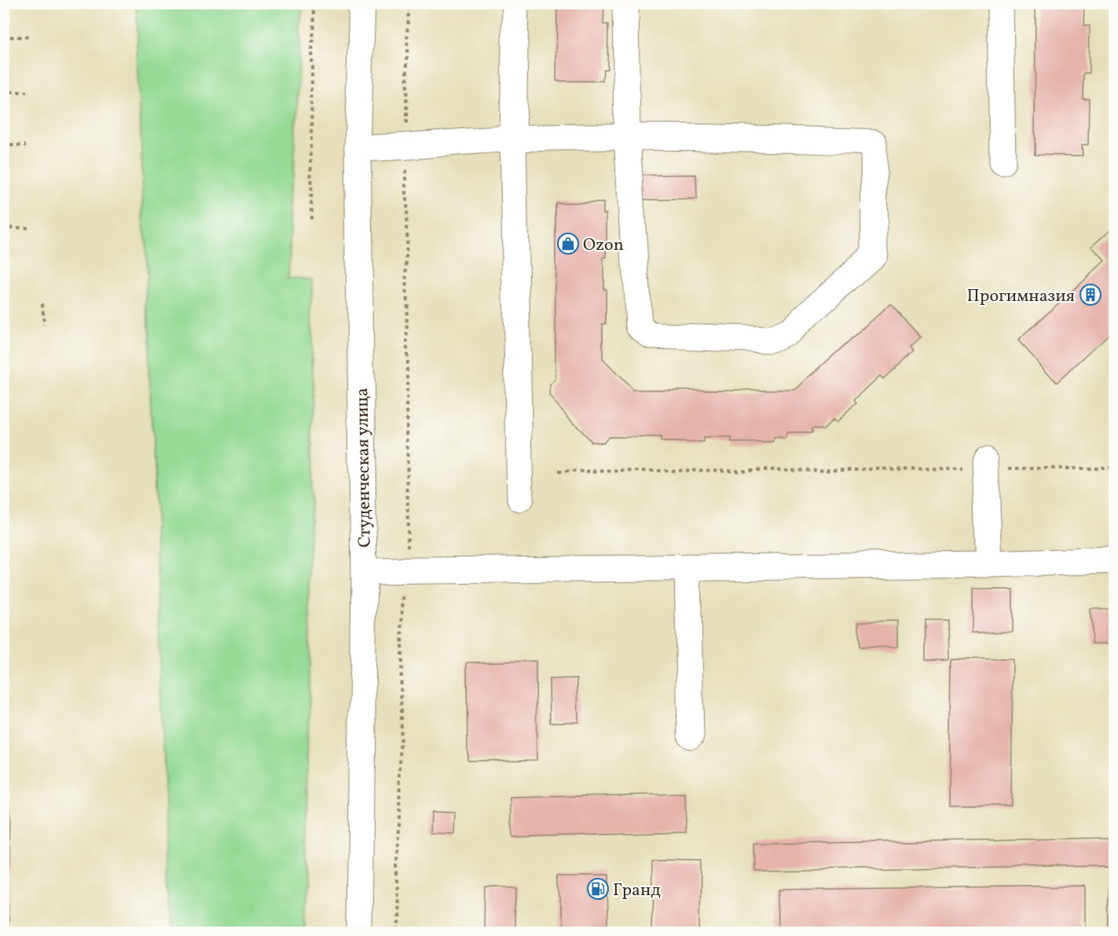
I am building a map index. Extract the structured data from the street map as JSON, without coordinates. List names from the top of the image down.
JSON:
{
  "streets": {
    "main road": ["Студенческая улица"]
  },
  "places": {
    "shop": ["Ozon"],
    "building": ["Прогимназия"],
    "fuel station": ["Гранд"]
  }
}
